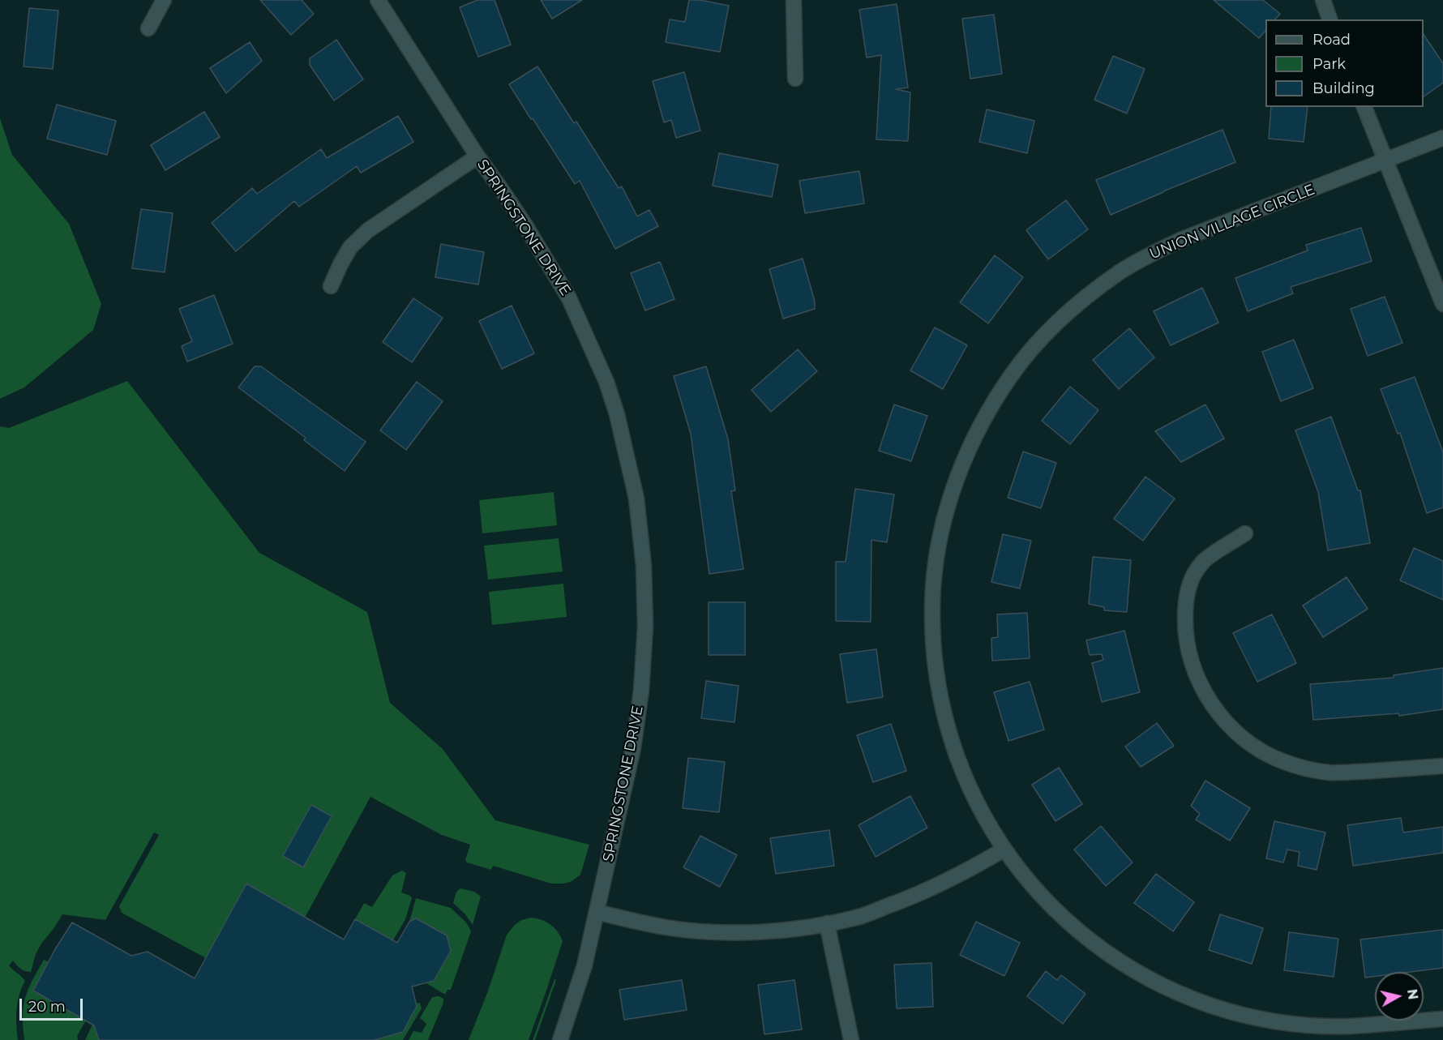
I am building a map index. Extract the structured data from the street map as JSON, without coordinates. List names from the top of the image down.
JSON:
{
  "streets": {
    "street": ["UNION VILLAGE CIRCLE", "SPRINGSTONE DRIVE"]
  },
  "legend": ["Road", "Park", "Building"],
  "scale_bar": "20 m",
  "north": "right"
}
